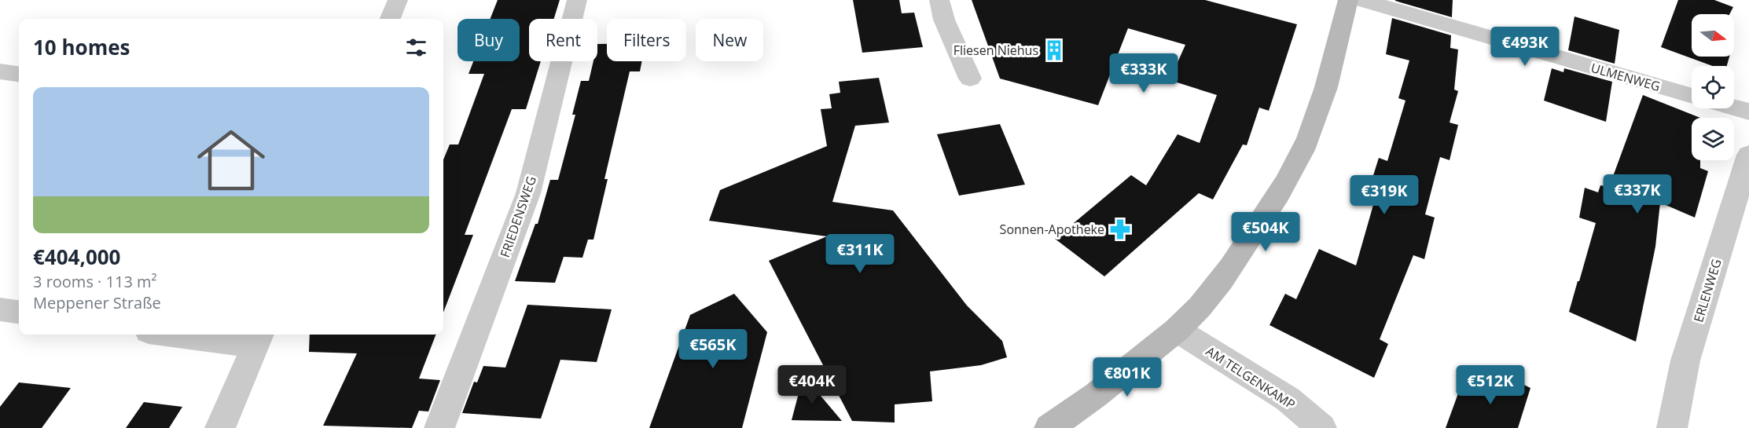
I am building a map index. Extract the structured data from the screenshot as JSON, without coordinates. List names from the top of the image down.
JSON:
{
  "streets": {
    "street": [
      "ULMENWEG",
      "FRIEDENSWEG",
      "ERLENWEG",
      "AM TELGENKAMP"
    ]
  },
  "places": {
    "building": ["Fliesen Niehus"],
    "pharmacy": ["Sonnen-Apotheke"]
  },
  "north": "right",
  "page": {
    "chip": [
      "Buy",
      "Rent",
      "Filters",
      "New"
    ],
    "heading": "10 homes",
    "price": [
      "€493K",
      "€333K",
      "€337K",
      "€319K",
      "€504K",
      "€311K",
      "€565K",
      "€801K",
      "€404K",
      "€512K"
    ],
    "list": [
      {
        "name": "€404,000",
        "note": "3 rooms · 113 m² · Meppener Straße"
      }
    ]
  }
}
